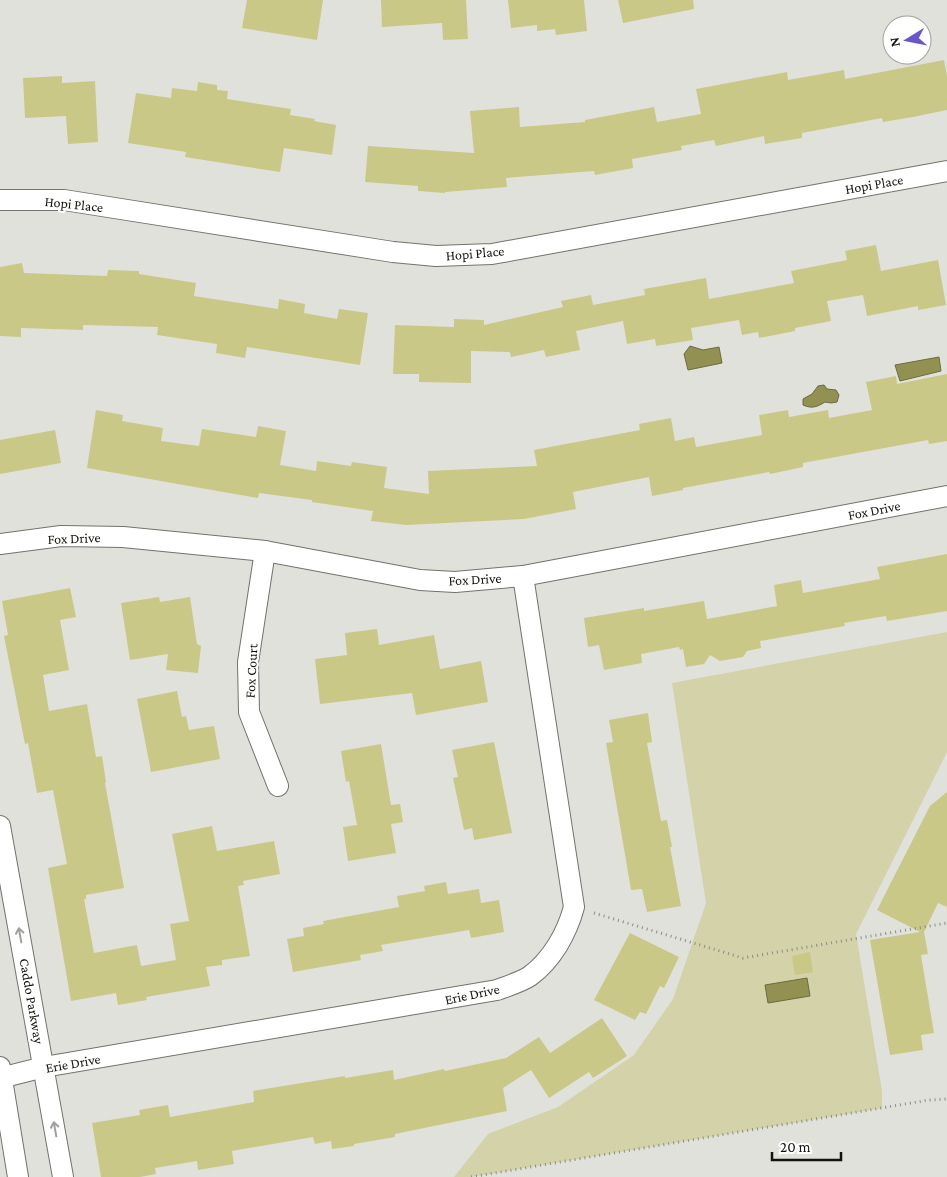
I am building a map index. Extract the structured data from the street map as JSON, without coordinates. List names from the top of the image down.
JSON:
{
  "streets": {
    "street": [
      "Hopi Place",
      "Fox Drive",
      "Fox Court",
      "Erie Drive",
      "Caddo Parkway"
    ]
  },
  "crossings": [
    ["Fox Drive", "Fox Court"],
    ["Erie Drive", "Caddo Parkway"]
  ],
  "one_way": ["Caddo Parkway"],
  "scale_bar": "20 m",
  "north": "left"
}
